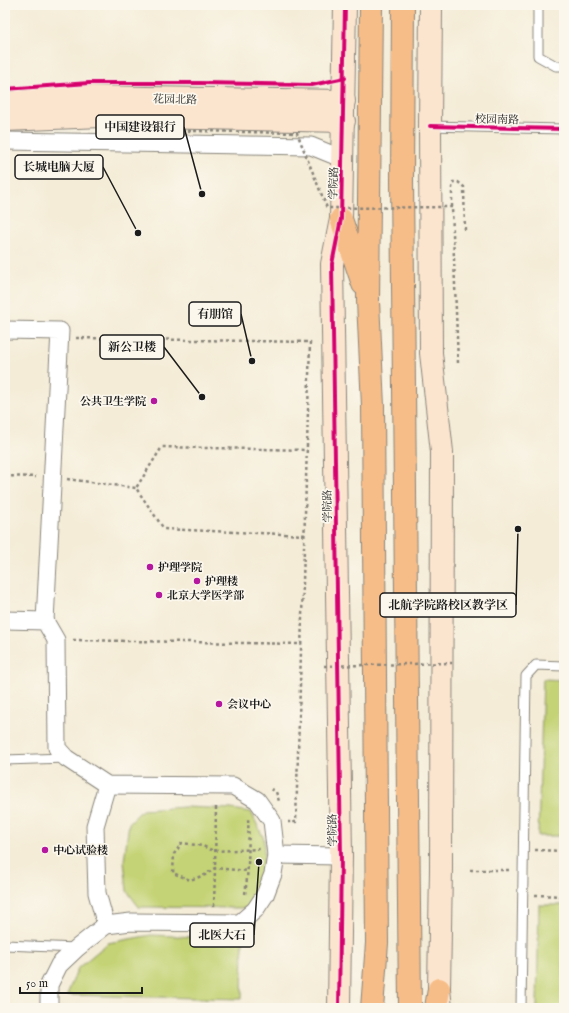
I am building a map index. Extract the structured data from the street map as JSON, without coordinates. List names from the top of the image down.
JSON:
{
  "streets": {
    "street": ["花园北路", "学院路"],
    "lane": ["校园南路"]
  },
  "crossings": [
    ["花园北路", "学院路"]
  ],
  "places": [
    "中国建设银行",
    "长城电脑大厦",
    "有朋馆",
    "新公卫楼",
    "公共卫生学院",
    "北航学院路校区教学区",
    "护理学院",
    "护理楼",
    "北京大学医学部",
    "会议中心",
    "中心试验楼",
    "北医大石"
  ],
  "scale_bar": "50 m"
}
